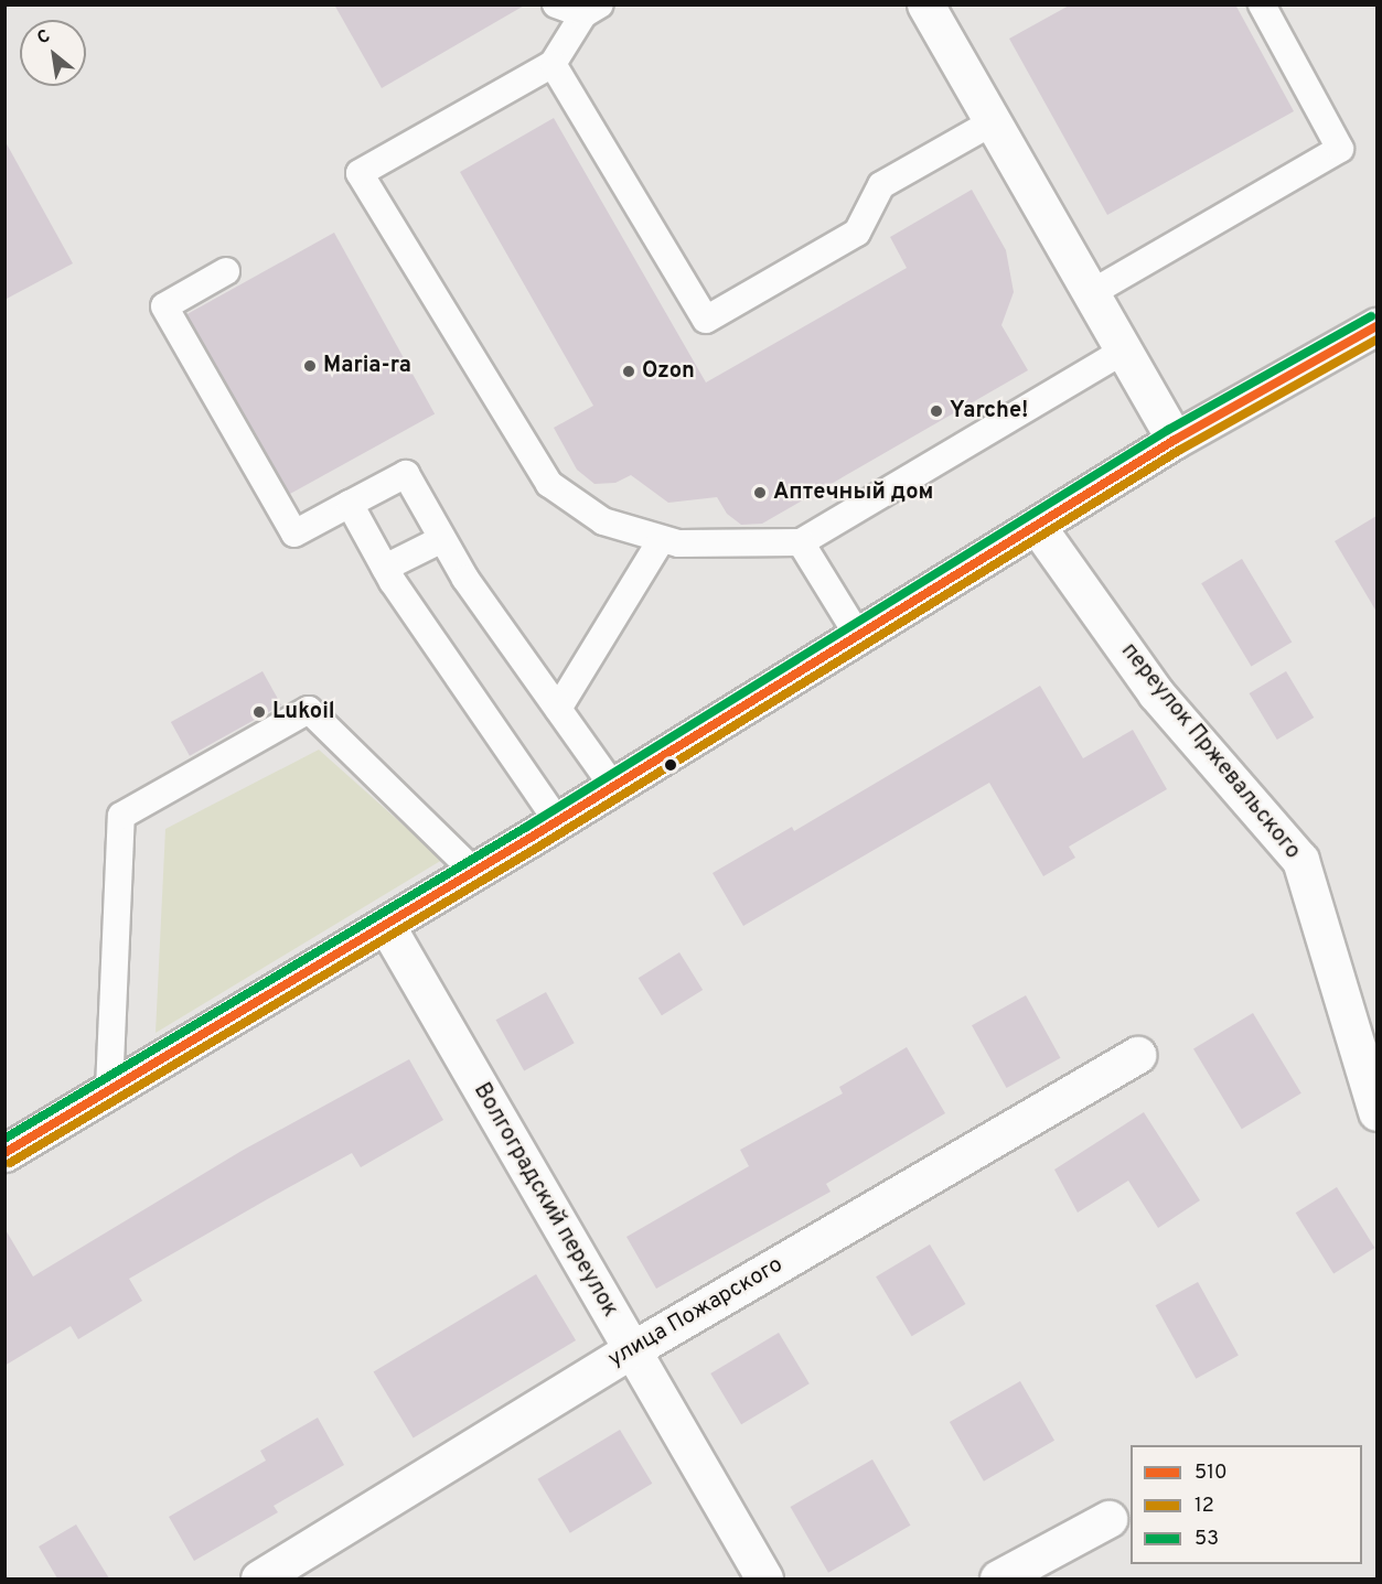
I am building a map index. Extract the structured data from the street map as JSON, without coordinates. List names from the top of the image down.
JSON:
{
  "streets": {
    "street": ["переулок Пржевальского", "Волгоградский переулок", "улица Пожарского"]
  },
  "crossings": [
    ["Волгоградский переулок", "улица Пожарского"]
  ],
  "places": [
    "Maria-ra",
    "Ozon",
    "Yarche!",
    "Аптечный дом",
    "Lukoil"
  ],
  "lines": ["transit line 53", "transit line 510", "transit line 12"],
  "legend": ["510", "12", "53"],
  "north": "top left"
}
